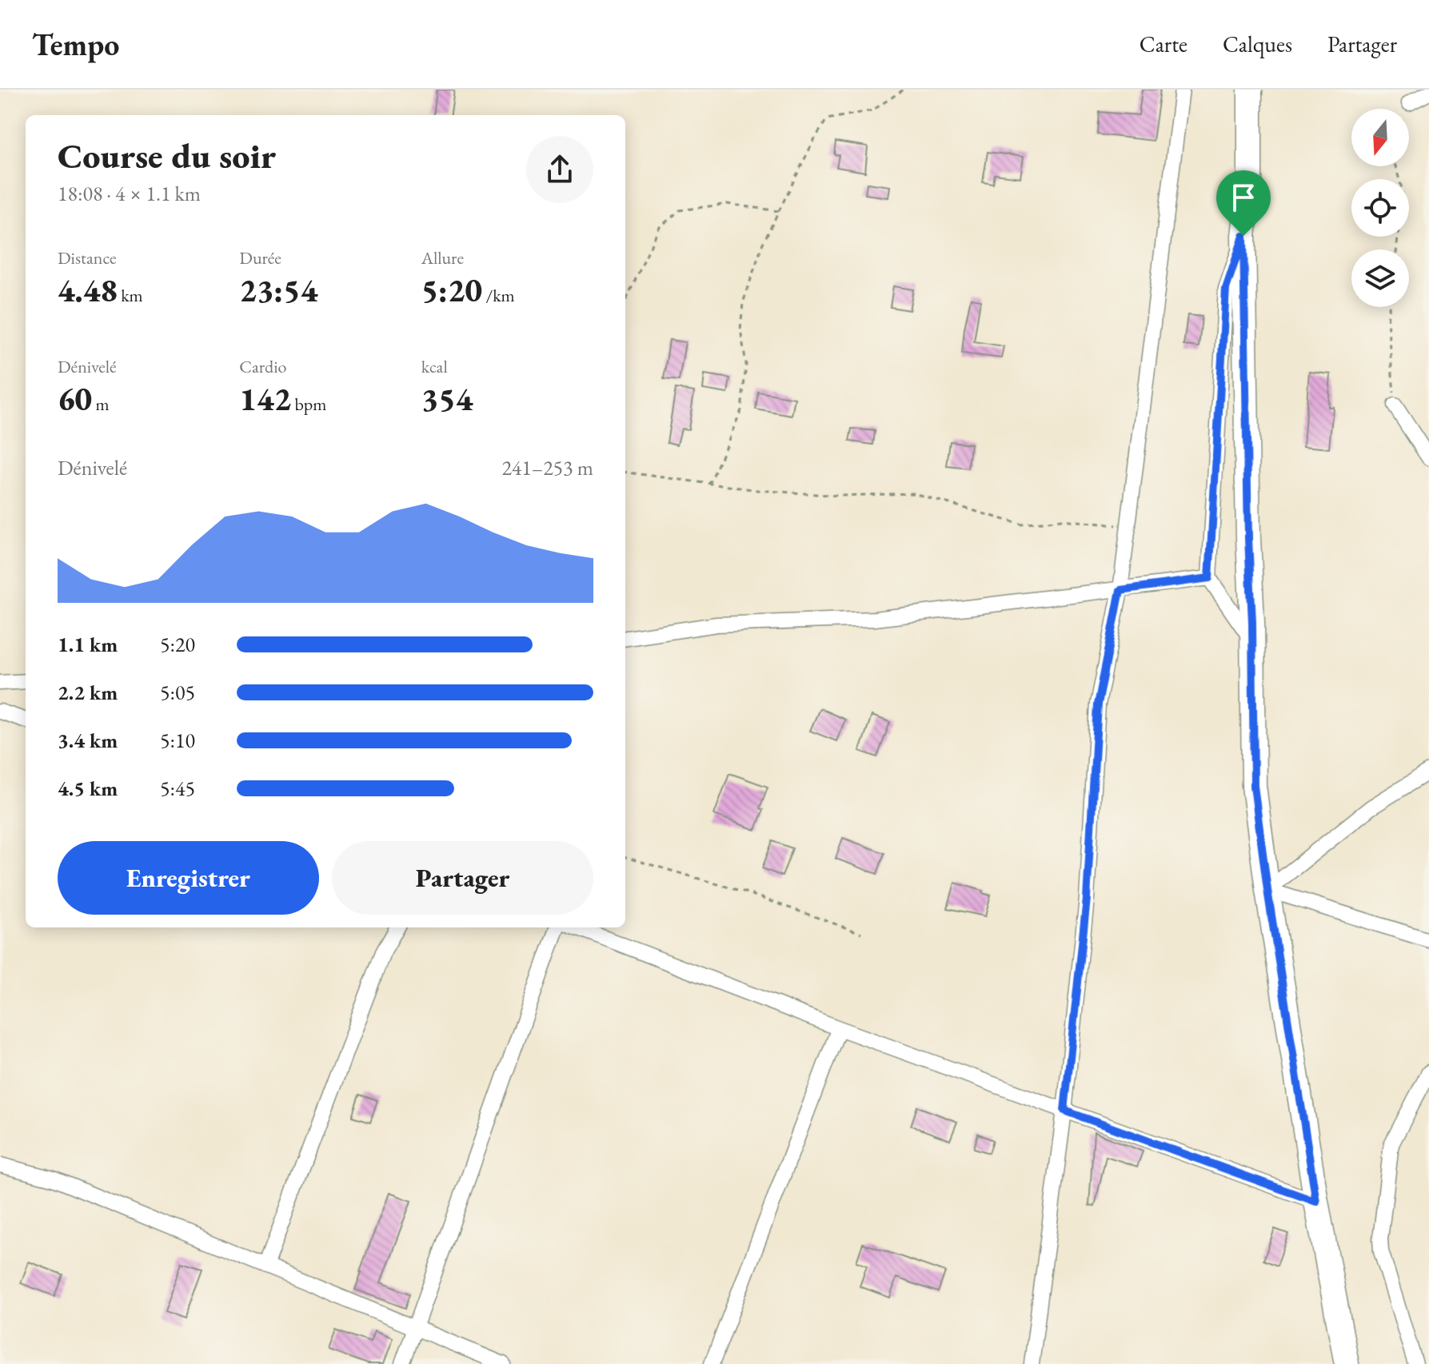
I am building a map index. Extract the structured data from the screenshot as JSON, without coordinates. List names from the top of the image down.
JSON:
{
  "north": "bottom",
  "page": {
    "header": "Tempo",
    "nav": ["Carte", "Calques", "Partager"],
    "heading": ["Course du soir", "18:08 · 4 × 1.1 km"],
    "stats": [
      ["Distance", "4.48 km"],
      ["Durée", "23:54"],
      ["Allure", "5:20 /km"],
      ["Dénivelé", "60 m"],
      ["Cardio", "142 bpm"],
      ["kcal", "354"]
    ],
    "chart": ["Dénivelé", "241–253 m"],
    "list": [
      {
        "name": "1.1 km",
        "note": "5:20"
      },
      {
        "name": "2.2 km",
        "note": "5:05"
      },
      {
        "name": "3.4 km",
        "note": "5:10"
      },
      {
        "name": "4.5 km",
        "note": "5:45"
      }
    ],
    "buttons": ["Enregistrer", "Partager"]
  }
}
